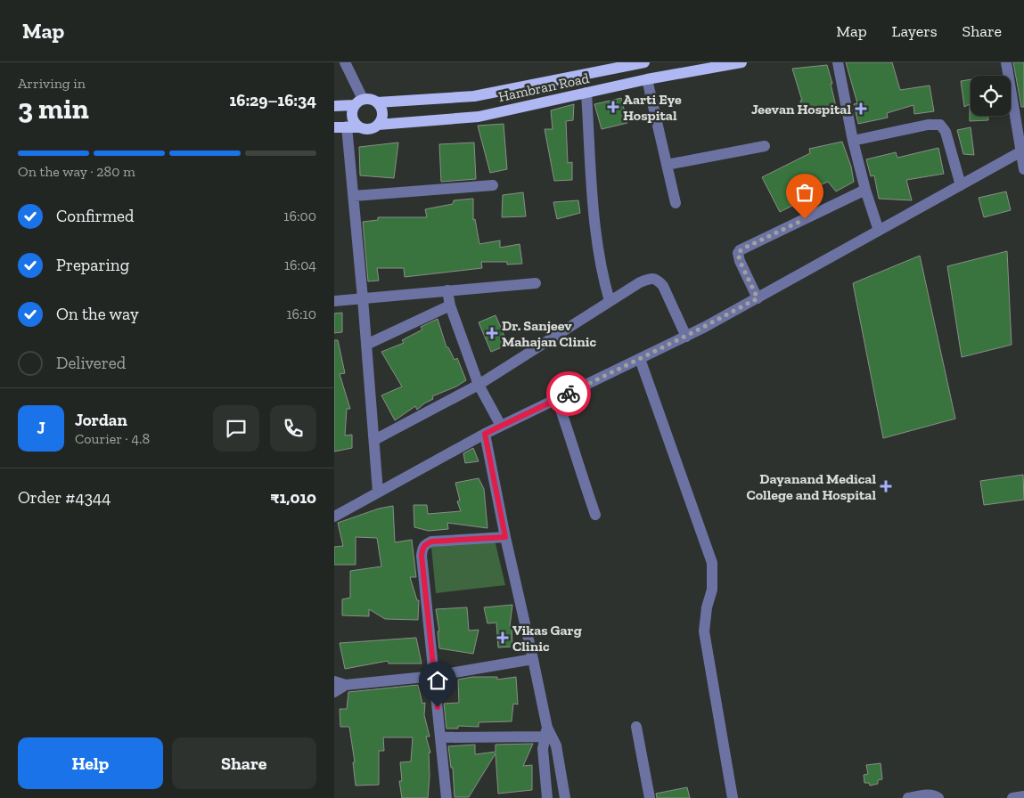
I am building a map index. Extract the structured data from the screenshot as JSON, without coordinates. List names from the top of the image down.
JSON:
{
  "streets": {
    "main road": ["Hambran Road"]
  },
  "places": {
    "health": [
      "Aarti Eye Hospital",
      "Jeevan Hospital",
      "Dr. Sanjeev Mahajan Clinic",
      "Dayanand Medical College and Hospital",
      "Vikas Garg Clinic"
    ]
  },
  "page": {
    "header": "Map",
    "nav": ["Map", "Layers", "Share"],
    "heading": ["3 min", "Arriving in", "16:29–16:34"],
    "panel": [
      "Jordan",
      "Courier · 4.8",
      "Order #4344",
      "₹1,010"
    ],
    "bar": "On the way · 280 m",
    "list": [
      ["Confirmed", "16:00"],
      ["Preparing", "16:04"],
      ["On the way", "16:10"],
      "Delivered"
    ],
    "round": "J",
    "buttons": ["Help", "Share"]
  }
}
